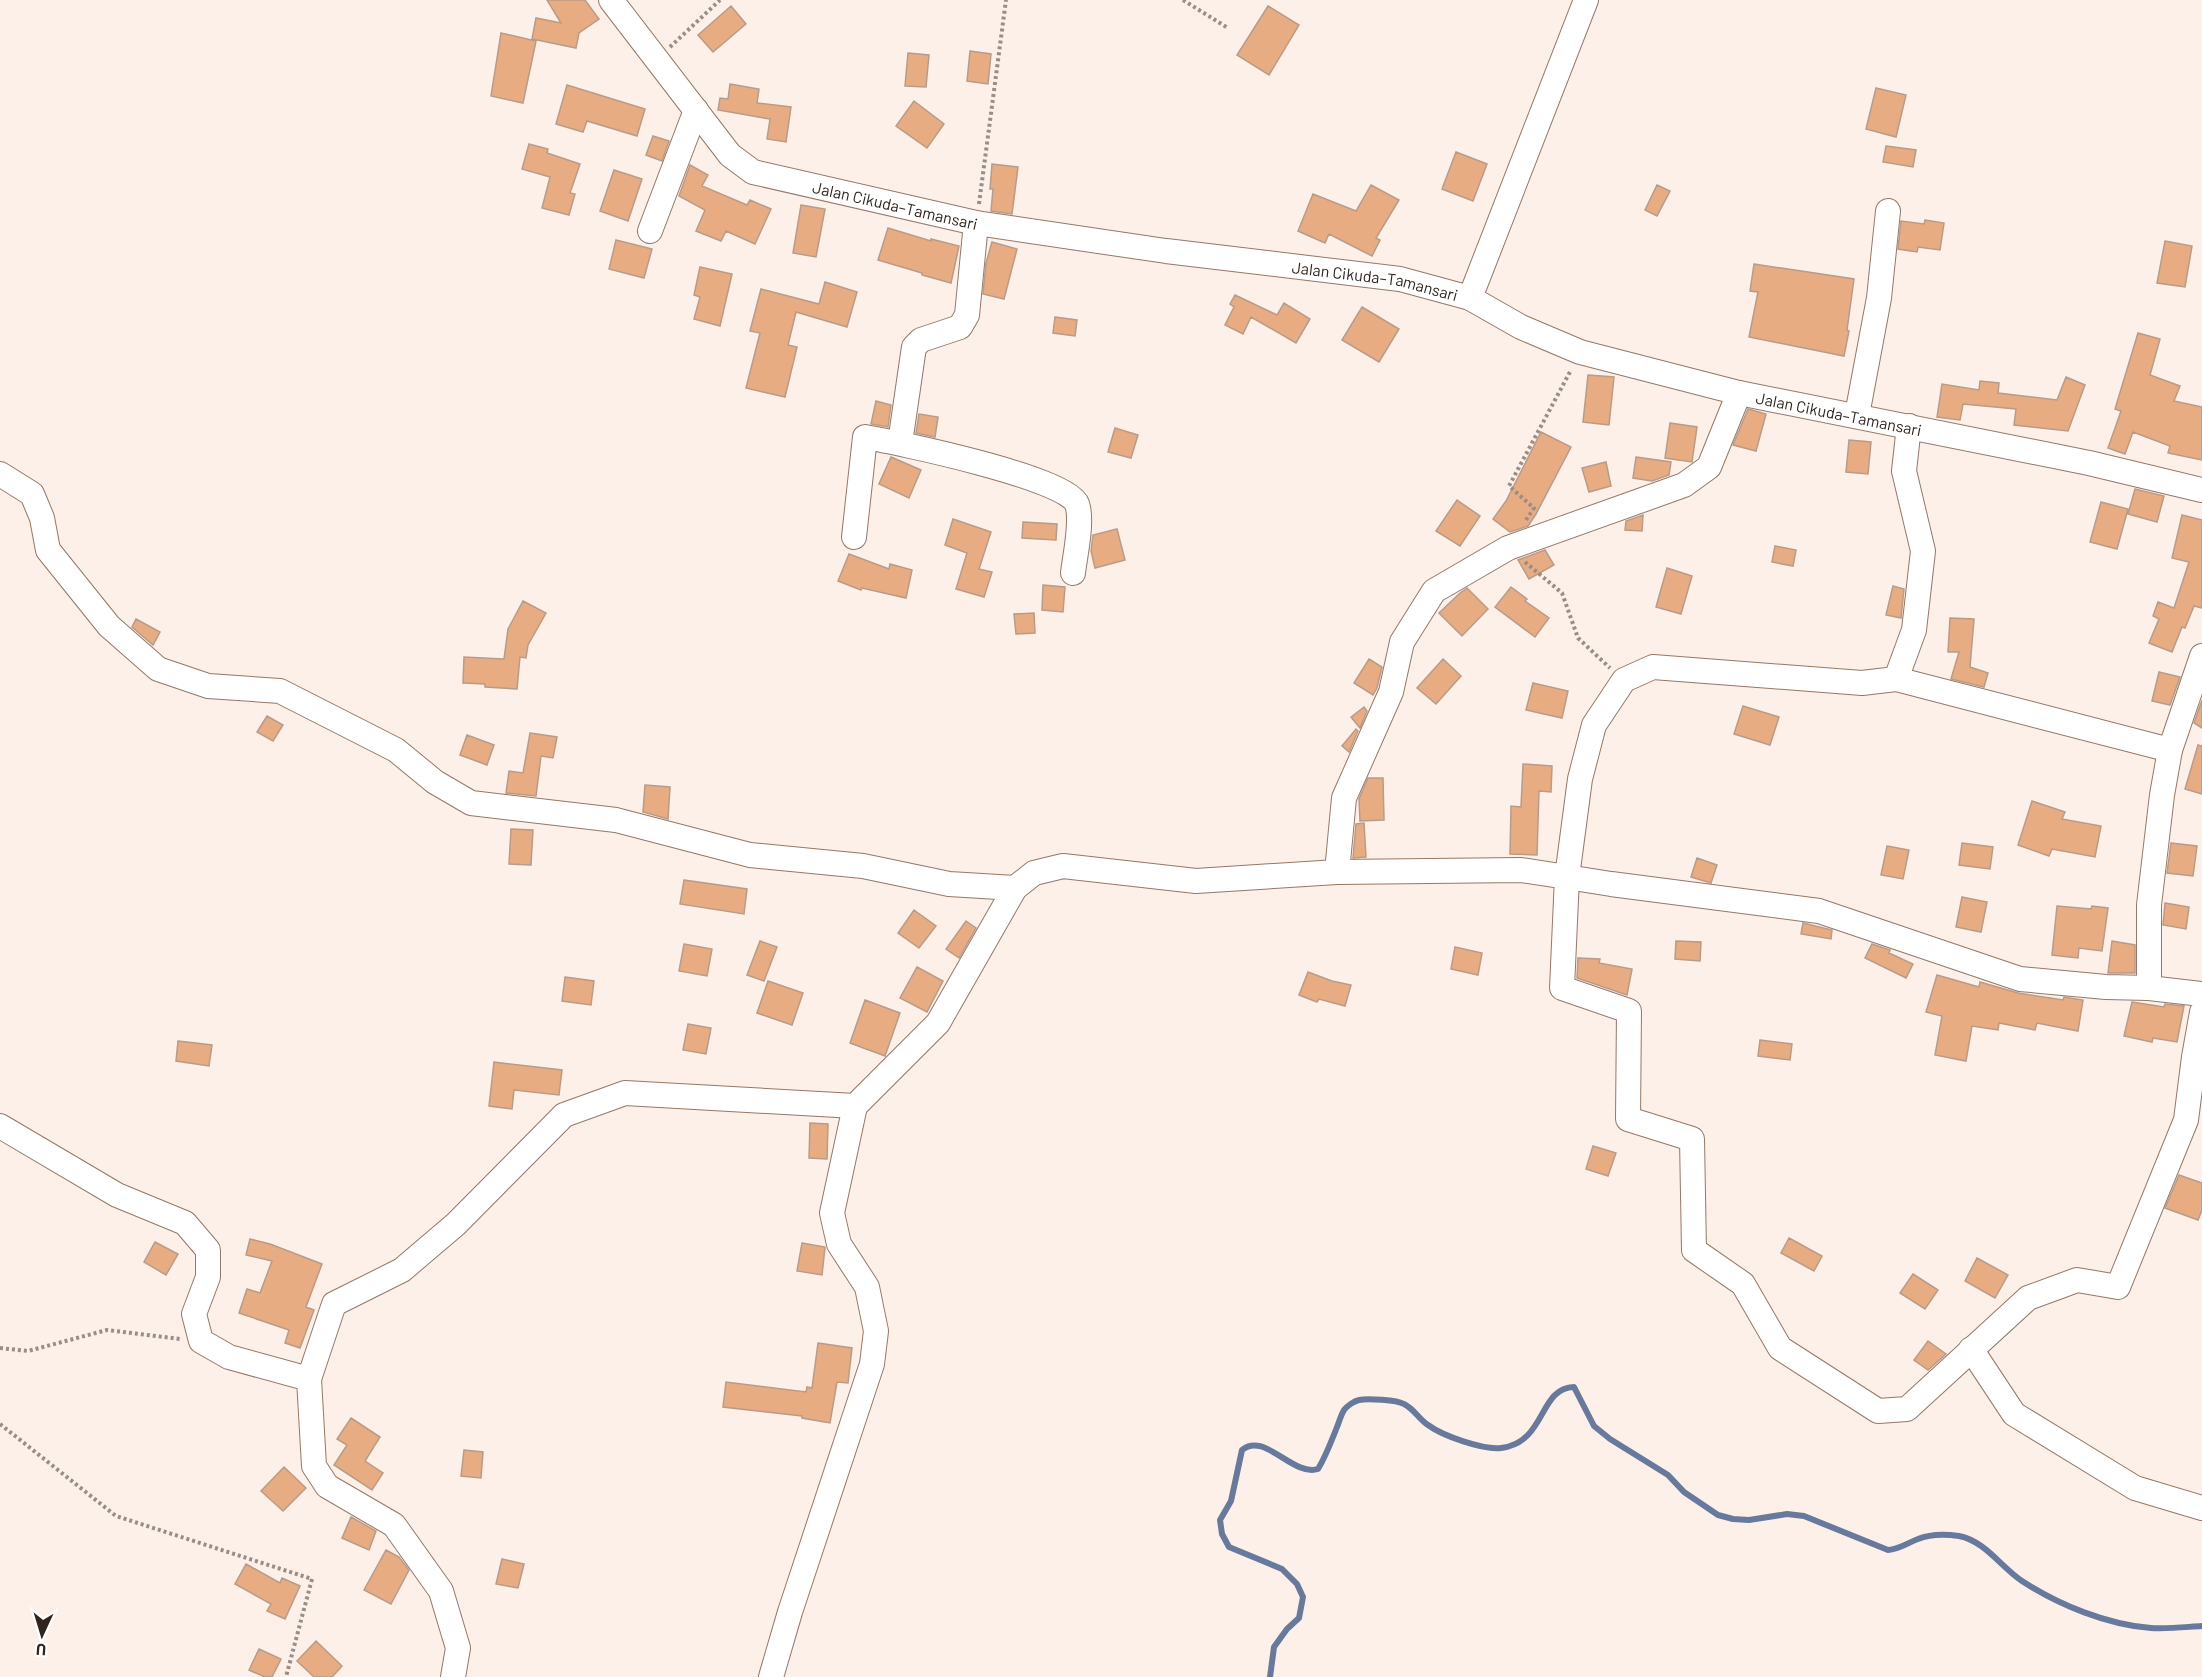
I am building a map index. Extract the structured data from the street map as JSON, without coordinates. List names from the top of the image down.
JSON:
{
  "streets": {
    "street": ["Jalan Cikuda–Tamansari"]
  },
  "north": "bottom"
}
